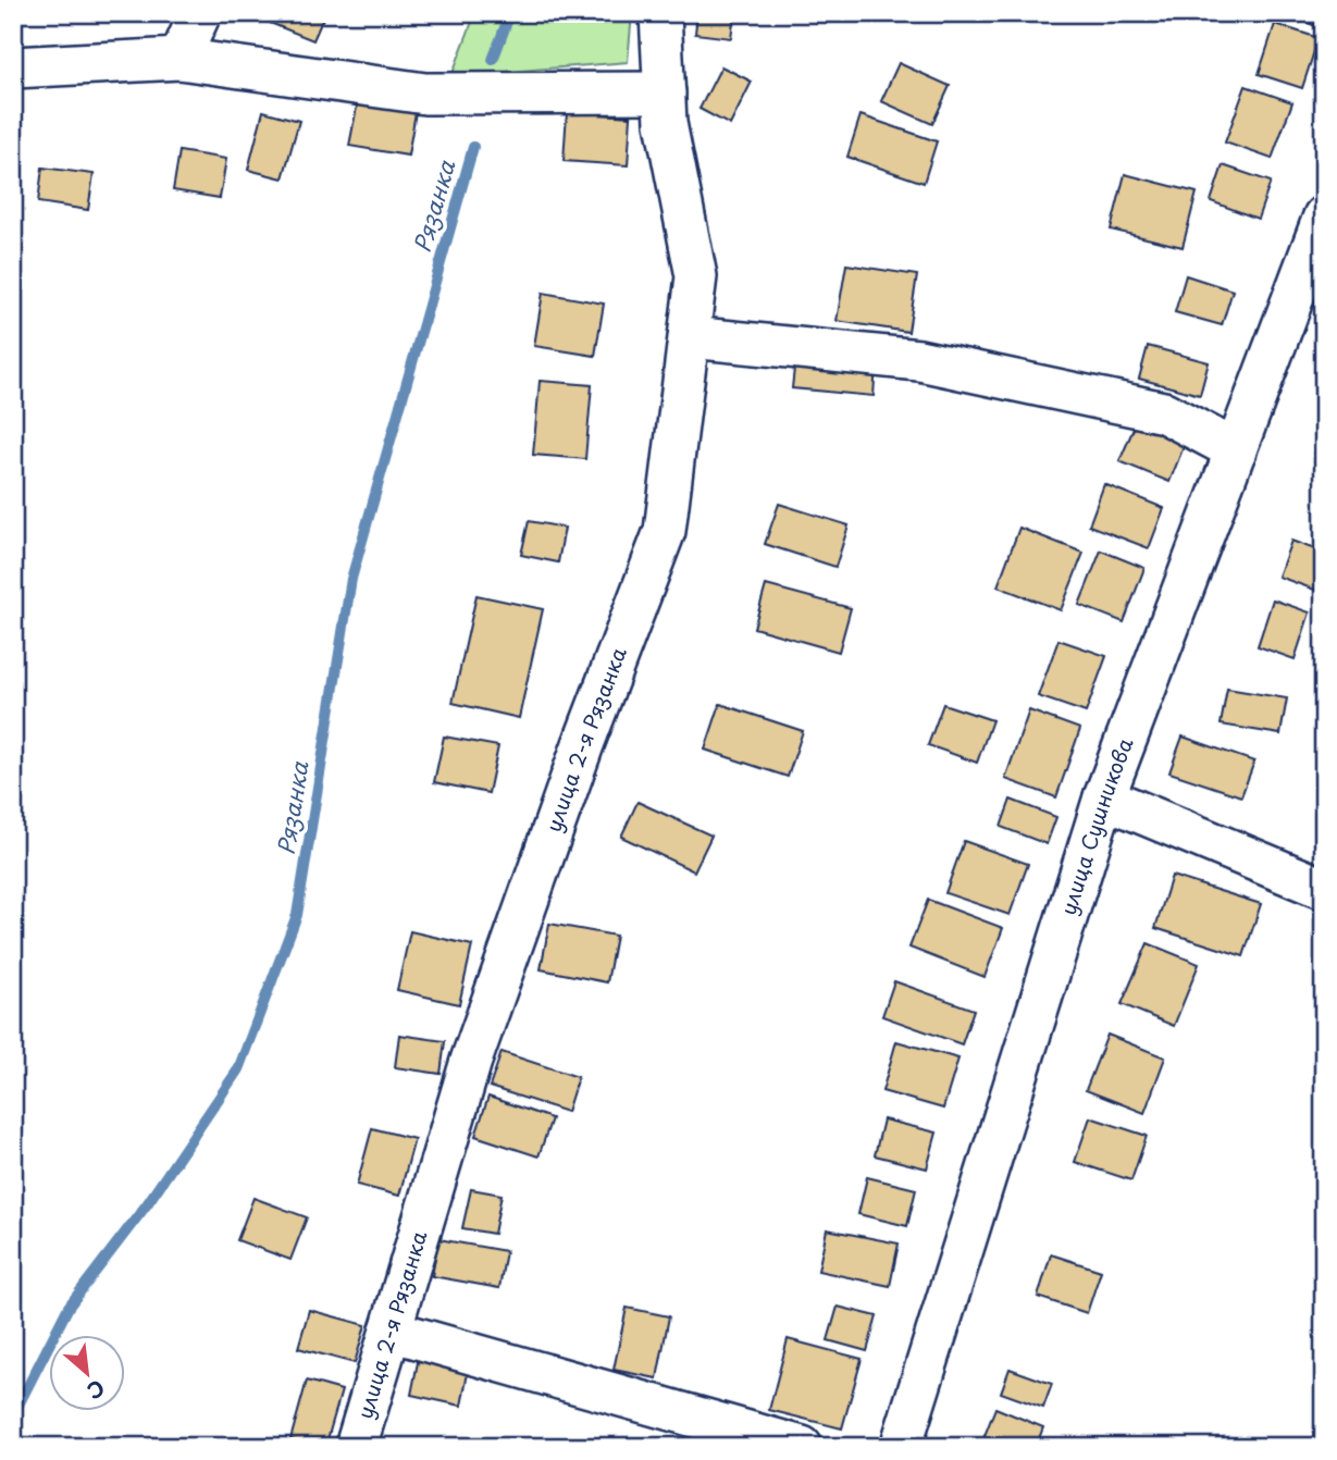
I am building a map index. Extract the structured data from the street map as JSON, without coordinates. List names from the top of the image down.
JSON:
{
  "streets": {
    "street": ["улица 2-я Рязанка", "улица Сушникова"]
  },
  "water": ["Рязанка"],
  "north": "bottom right"
}
